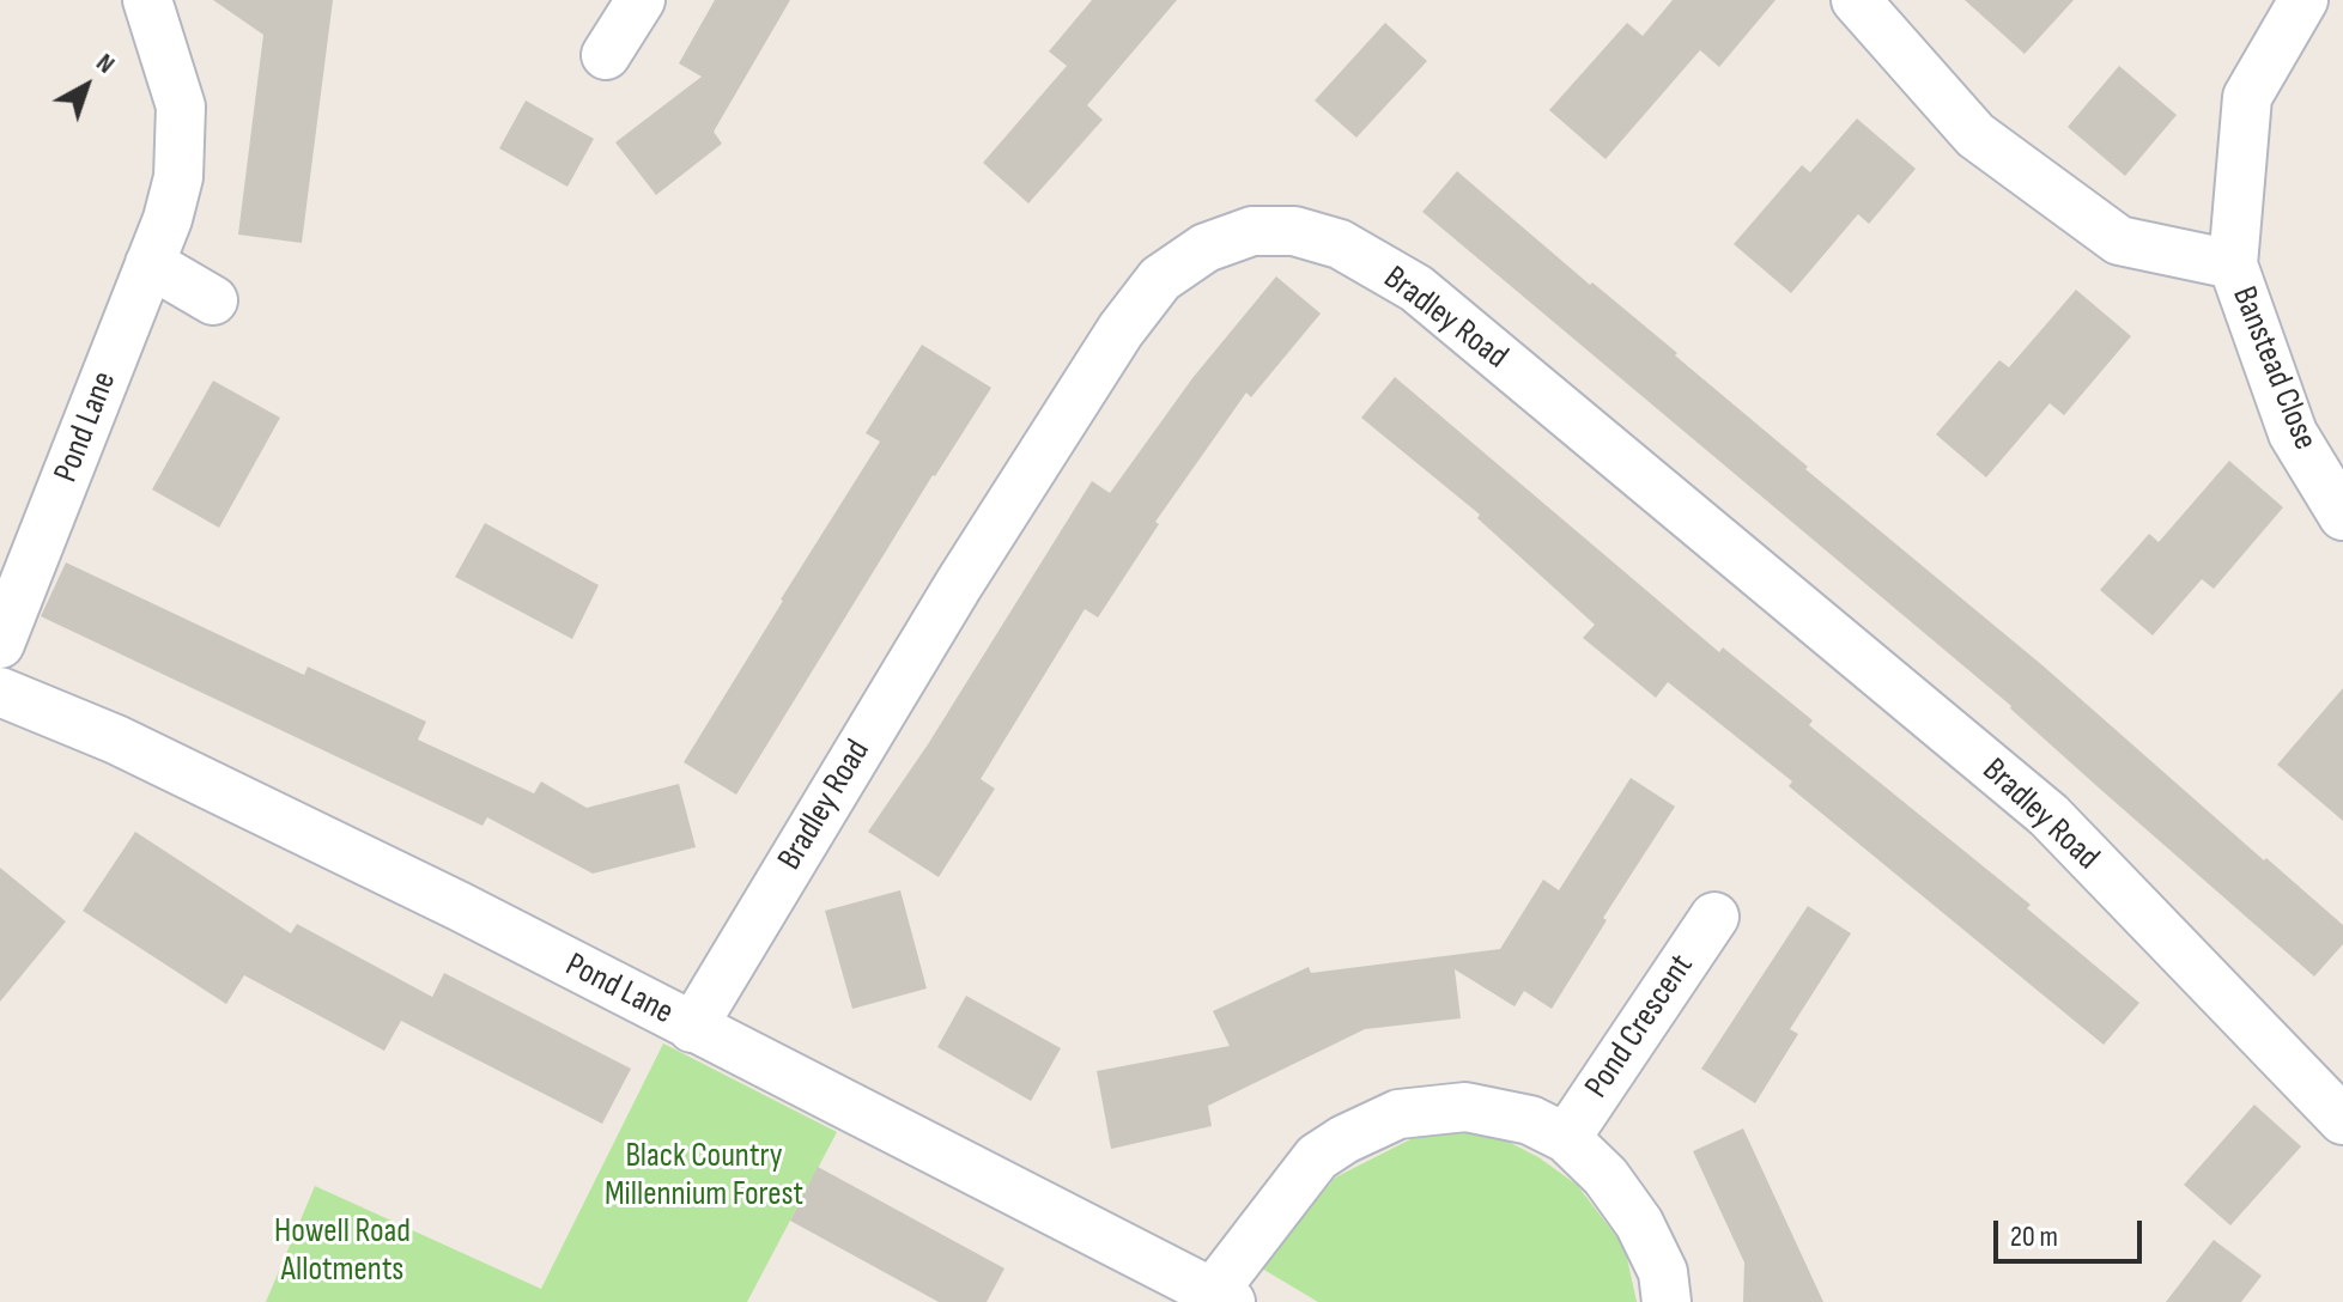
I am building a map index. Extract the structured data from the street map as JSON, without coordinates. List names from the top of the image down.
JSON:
{
  "streets": {
    "street": [
      "Bradley Road",
      "Banstead Close",
      "Pond Lane",
      "Pond Crescent"
    ]
  },
  "crossings": [
    ["Bradley Road", "Pond Lane"]
  ],
  "parks": ["Black Country Millennium Forest", "Howell Road Allotments"],
  "scale_bar": "20 m",
  "north": "top right"
}
